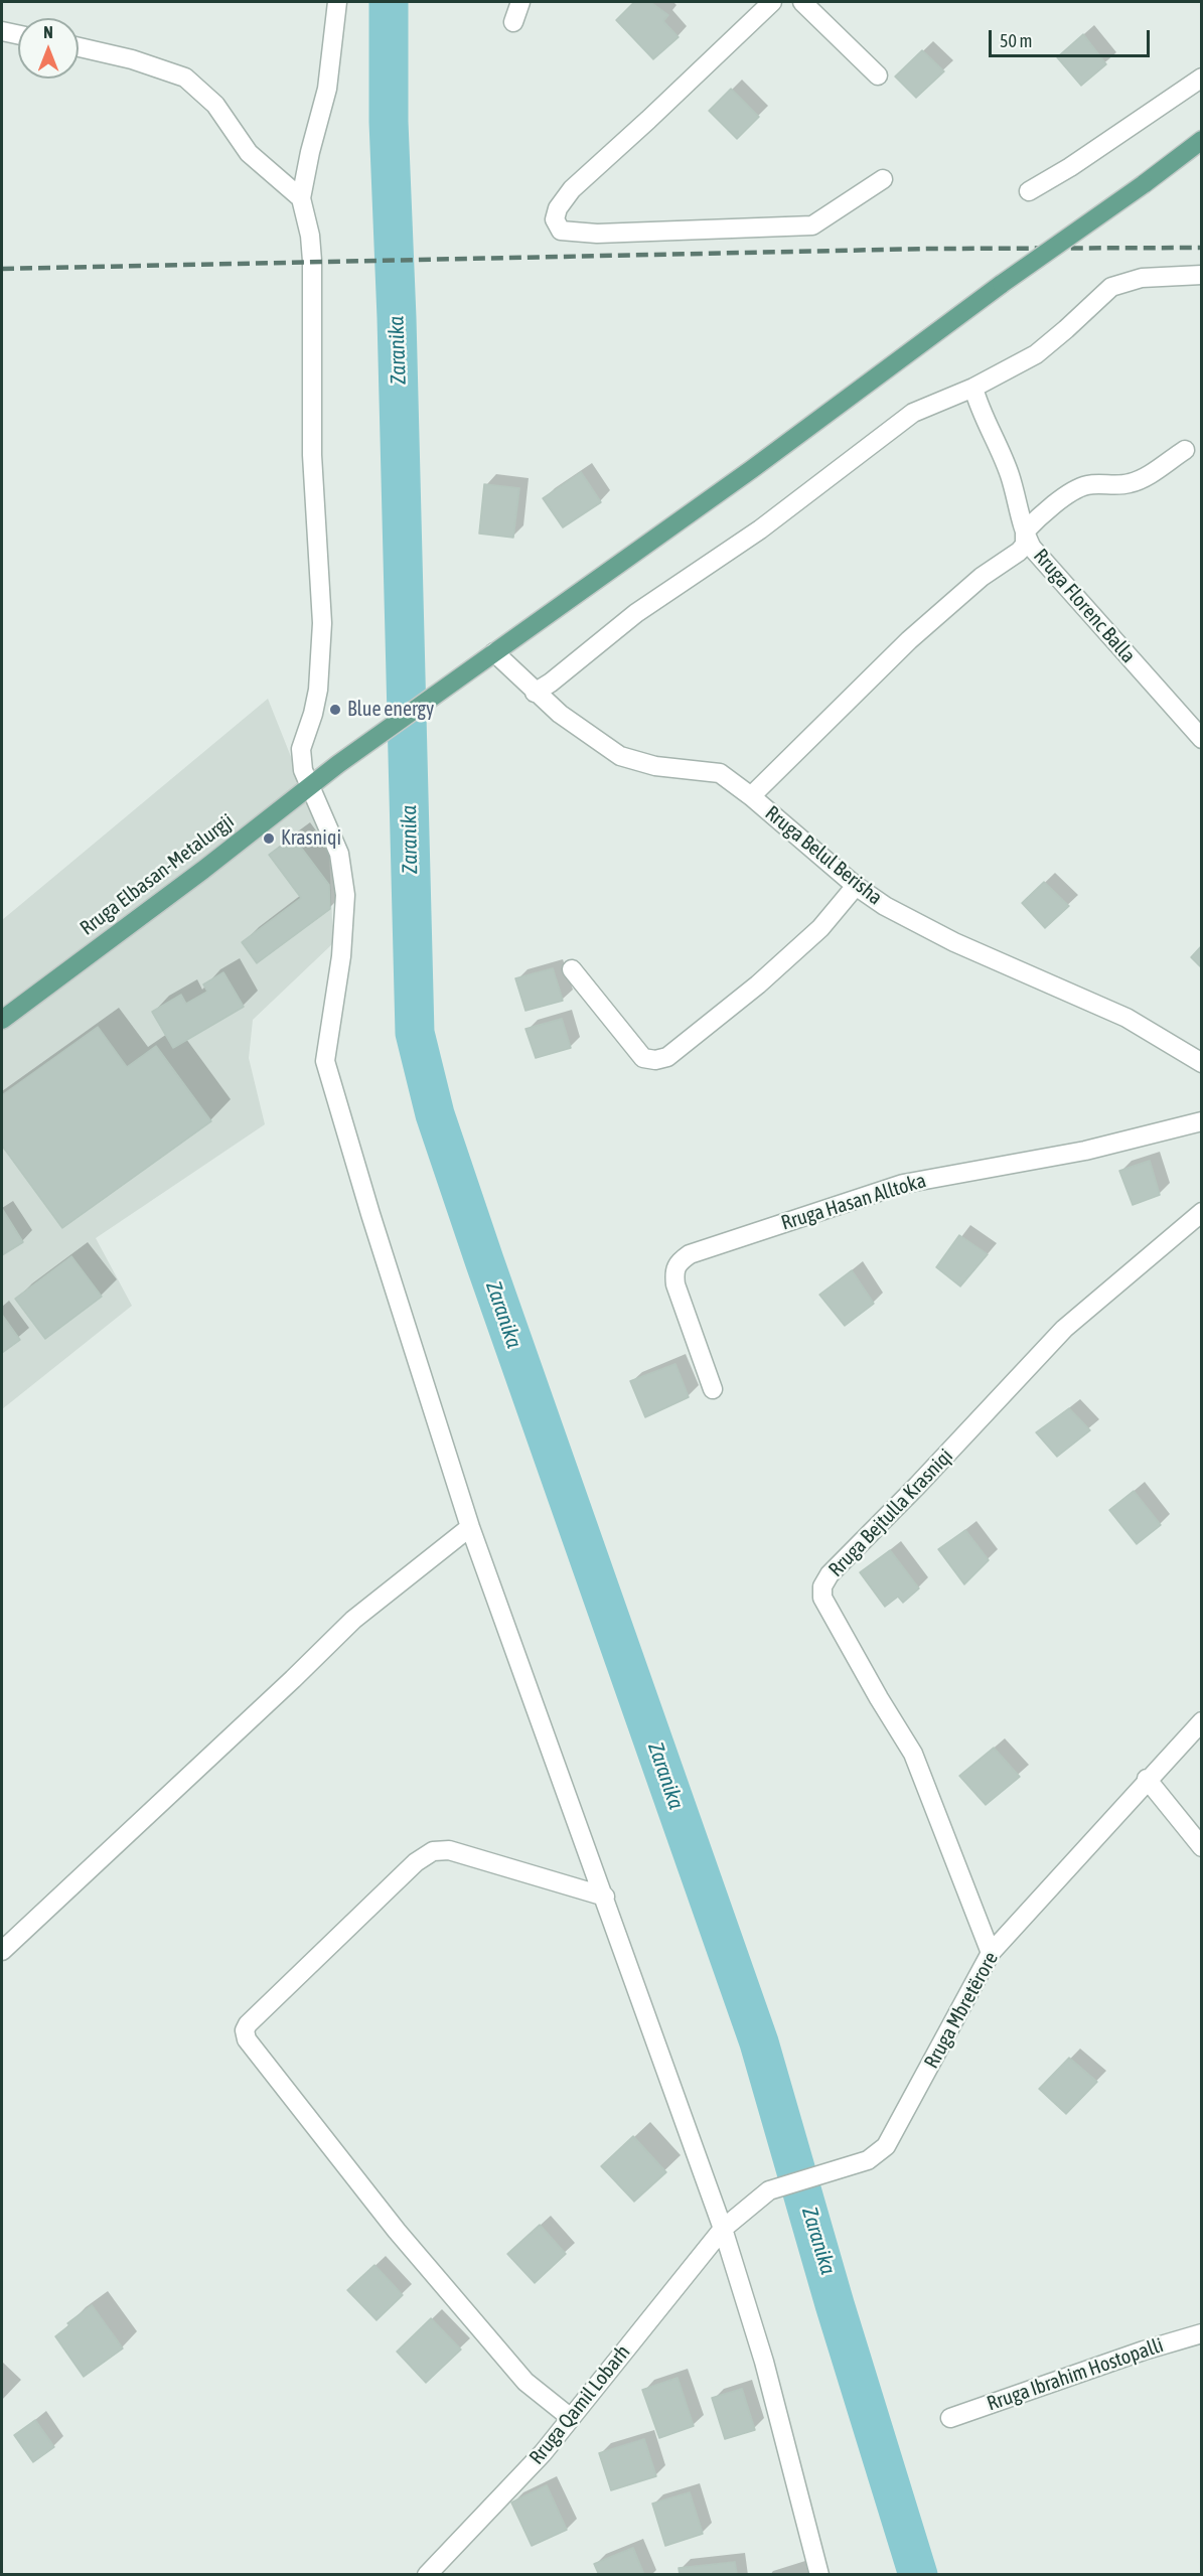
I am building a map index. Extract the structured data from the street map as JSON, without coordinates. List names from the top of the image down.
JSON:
{
  "streets": {
    "main road": ["Rruga Elbasan-Metalurgji"],
    "street": [
      "Rruga Florenc Balla",
      "Rruga Belul Berisha",
      "Rruga Hasan Alltoka",
      "Rruga Bejtulla Krasniqi",
      "Rruga Mbretërore",
      "Rruga Ibrahim Hostopalli",
      "Rruga Qamil Lobarh"
    ]
  },
  "crossings": [
    ["Rruga Belul Berisha", "Rruga Elbasan-Metalurgji"],
    ["Rruga Bejtulla Krasniqi", "Rruga Mbretërore"],
    ["Rruga Mbretërore", "Rruga Qamil Lobarh"]
  ],
  "water": ["Zaranika"],
  "places": ["Blue energy", "Krasniqi"],
  "scale_bar": "50 m",
  "north": "top"
}
